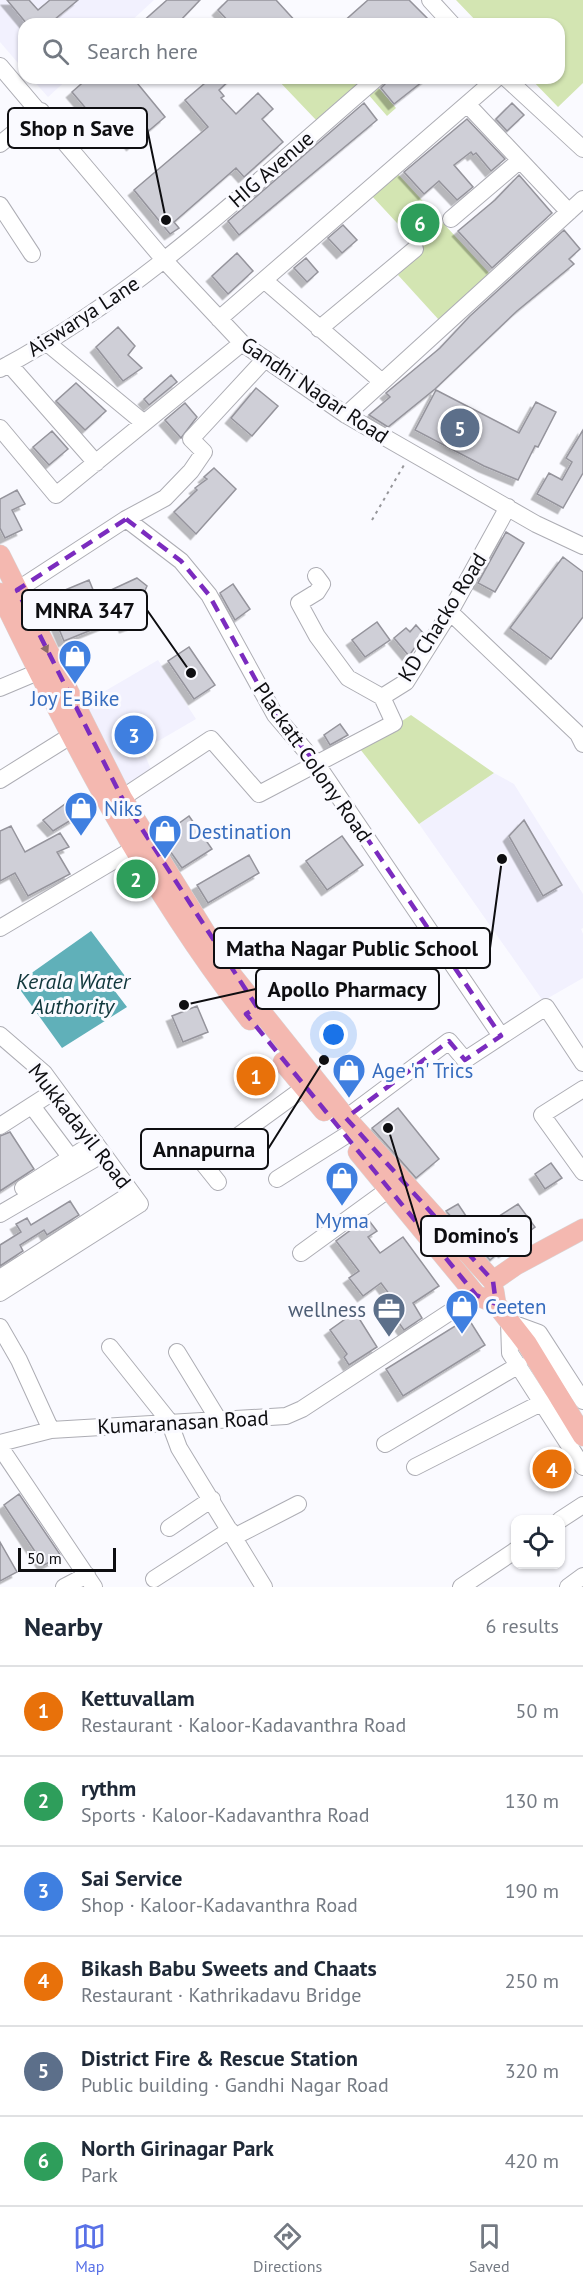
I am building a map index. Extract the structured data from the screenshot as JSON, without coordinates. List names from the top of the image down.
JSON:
{
  "streets": {
    "street": [
      "HIG Avenue",
      "Aiswarya Lane",
      "Gandhi Nagar Road",
      "KD Chacko Road",
      "Plackatt Colony Road",
      "Mukkadayil Road",
      "Kumaranasan Road"
    ]
  },
  "crossings": [
    ["HIG Avenue", "Aiswarya Lane"],
    ["HIG Avenue", "Gandhi Nagar Road"],
    ["Aiswarya Lane", "Gandhi Nagar Road"],
    ["Gandhi Nagar Road", "KD Chacko Road"]
  ],
  "water": ["Kerala Water Authority"],
  "places": {
    "other": [
      "Shop n Save",
      "MNRA 347",
      "Matha Nagar Public School",
      "Apollo Pharmacy",
      "Annapurna",
      "Domino's"
    ],
    "shop": [
      "Joy E-Bike",
      "Niks",
      "Destination",
      "Age 'n' Trics",
      "Myma",
      "Ceeten"
    ],
    "office": ["wellness"]
  },
  "scale_bar": "50 m",
  "page": {
    "search": "Search here",
    "pins": [
      "6",
      "5",
      "3",
      "2",
      "1",
      "4"
    ],
    "scale": "50 m",
    "heading": ["Nearby", "6 results"],
    "list": [
      {
        "mark": "1",
        "name": "Kettuvallam",
        "note": "Restaurant · Kaloor-Kadavanthra Road",
        "value": "50 m"
      },
      {
        "mark": "2",
        "name": "rythm",
        "note": "Sports · Kaloor-Kadavanthra Road",
        "value": "130 m"
      },
      {
        "mark": "3",
        "name": "Sai Service",
        "note": "Shop · Kaloor-Kadavanthra Road",
        "value": "190 m"
      },
      {
        "mark": "4",
        "name": "Bikash Babu Sweets and Chaats",
        "note": "Restaurant · Kathrikadavu Bridge",
        "value": "250 m"
      },
      {
        "mark": "5",
        "name": "District Fire & Rescue Station",
        "note": "Public building · Gandhi Nagar Road",
        "value": "320 m"
      },
      {
        "mark": "6",
        "name": "North Girinagar Park",
        "note": "Park",
        "value": "420 m"
      }
    ],
    "nav": ["Map", "Directions", "Saved"]
  }
}
